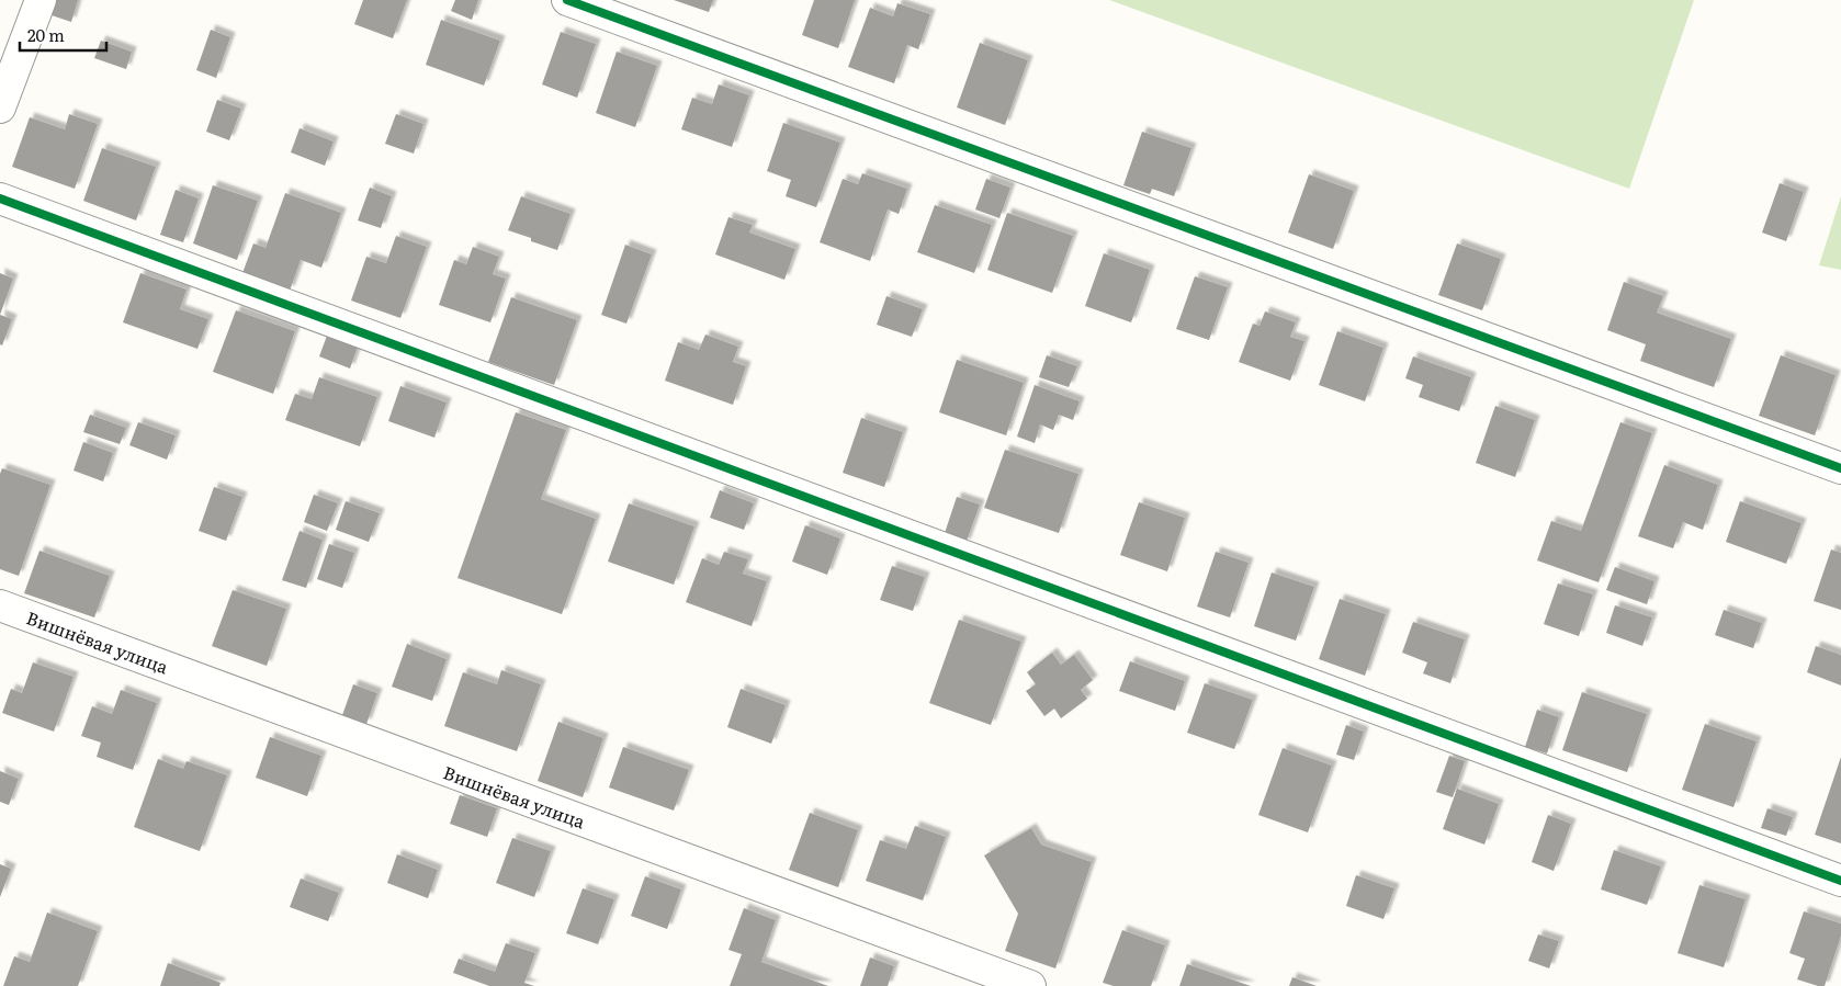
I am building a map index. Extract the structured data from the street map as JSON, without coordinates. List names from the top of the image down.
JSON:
{
  "streets": {
    "street": ["Вишнёвая улица"]
  },
  "scale_bar": "20 m"
}
